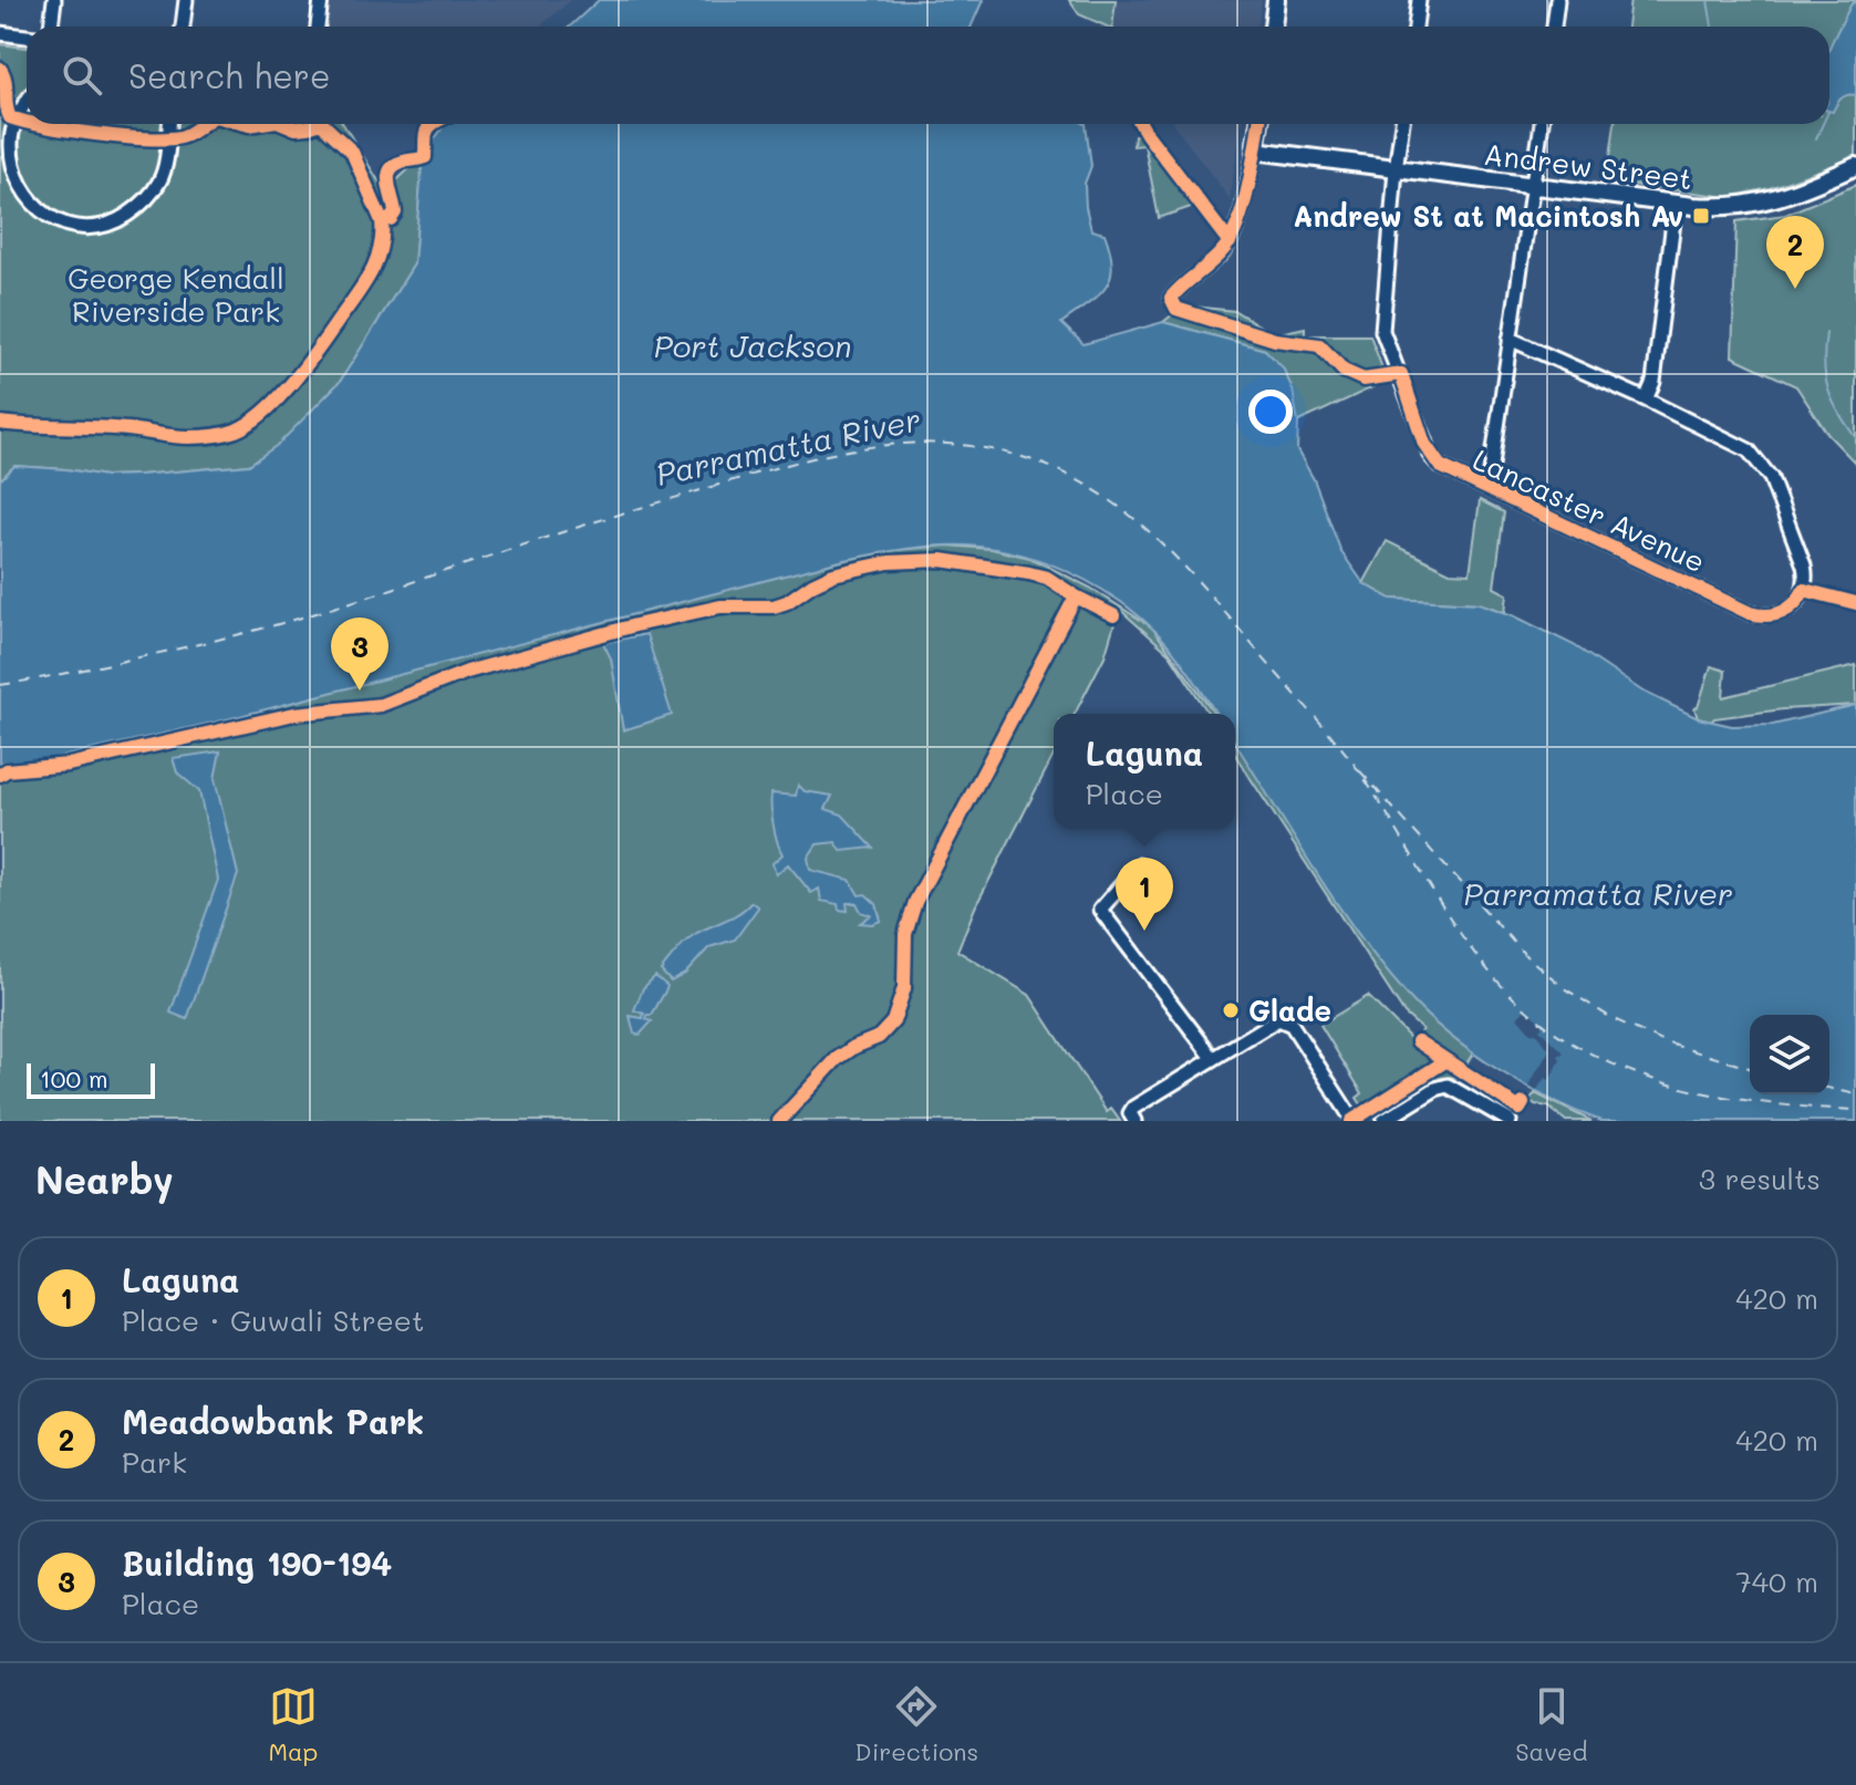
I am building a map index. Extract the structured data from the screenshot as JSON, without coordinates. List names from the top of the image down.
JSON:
{
  "streets": {
    "main road": ["Andrew Street"],
    "street": ["Lancaster Avenue"]
  },
  "crossings": [
    ["Andrew Street", "Lancaster Avenue"]
  ],
  "water": ["Port Jackson", "Parramatta River"],
  "parks": ["George Kendall Riverside Park"],
  "places": {
    "transit": ["Andrew St at Macintosh Av"],
    "other": ["Glade"]
  },
  "scale_bar": "100 m",
  "page": {
    "search": "Search here",
    "pins": ["2", "3", "1"],
    "popup": ["Laguna", "Place"],
    "scale": "100 m",
    "heading": ["Nearby", "3 results"],
    "list": [
      {
        "mark": "1",
        "name": "Laguna",
        "note": "Place · Guwali Street",
        "value": "420 m"
      },
      {
        "mark": "2",
        "name": "Meadowbank Park",
        "note": "Park",
        "value": "420 m"
      },
      {
        "mark": "3",
        "name": "Building 190-194",
        "note": "Place",
        "value": "740 m"
      }
    ],
    "nav": ["Map", "Directions", "Saved"]
  }
}
